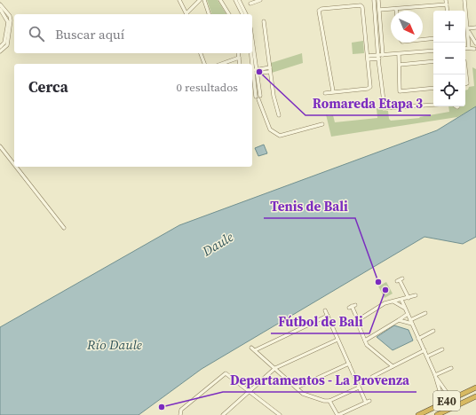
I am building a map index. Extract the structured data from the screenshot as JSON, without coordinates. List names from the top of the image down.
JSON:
{
  "streets": {
    "highway": ["E40"]
  },
  "water": ["Daule", "Río Daule"],
  "places": [
    "Romareda Etapa 3",
    "Tenis de Bali",
    "Fútbol de Bali",
    "Departamentos - La Provenza"
  ],
  "north": "bottom right",
  "page": {
    "map_buttons": ["+", "−"],
    "search": "Buscar aquí",
    "heading": ["Cerca", "0 resultados"]
  }
}
